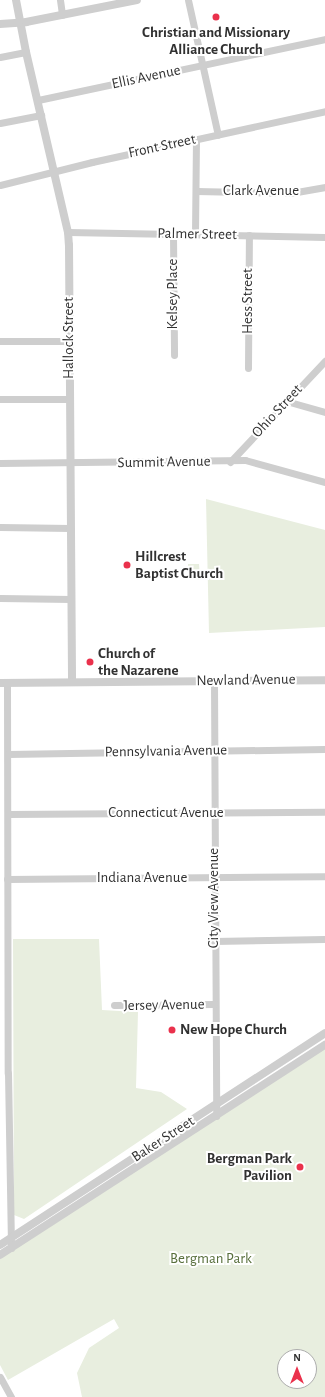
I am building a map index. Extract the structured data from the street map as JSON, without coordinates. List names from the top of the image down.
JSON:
{
  "streets": {
    "street": [
      "Ellis Avenue",
      "Front Street",
      "Clark Avenue",
      "Palmer Street",
      "Kelsey Place",
      "Hess Street",
      "Hallock Street",
      "Ohio Street",
      "Summit Avenue",
      "Newland Avenue",
      "Pennsylvania Avenue",
      "Connecticut Avenue",
      "Indiana Avenue",
      "City View Avenue",
      "Jersey Avenue",
      "Baker Street"
    ]
  },
  "crossings": [
    ["Ellis Avenue", "Hallock Street"],
    ["Front Street", "Hallock Street"],
    ["Palmer Street", "Kelsey Place"],
    ["Palmer Street", "Hess Street"],
    ["Palmer Street", "Hallock Street"],
    ["Hallock Street", "Summit Avenue"],
    ["Hallock Street", "Newland Avenue"],
    ["Ohio Street", "Summit Avenue"],
    ["Newland Avenue", "City View Avenue"],
    ["Pennsylvania Avenue", "City View Avenue"],
    ["Connecticut Avenue", "City View Avenue"],
    ["Indiana Avenue", "City View Avenue"],
    ["City View Avenue", "Jersey Avenue"],
    ["City View Avenue", "Baker Street"]
  ],
  "parks": ["Bergman Park"],
  "places": [
    "Christian and Missionary Alliance Church",
    "Hillcrest Baptist Church",
    "Church of the Nazarene",
    "New Hope Church",
    "Bergman Park Pavilion"
  ],
  "north": "top"
}
